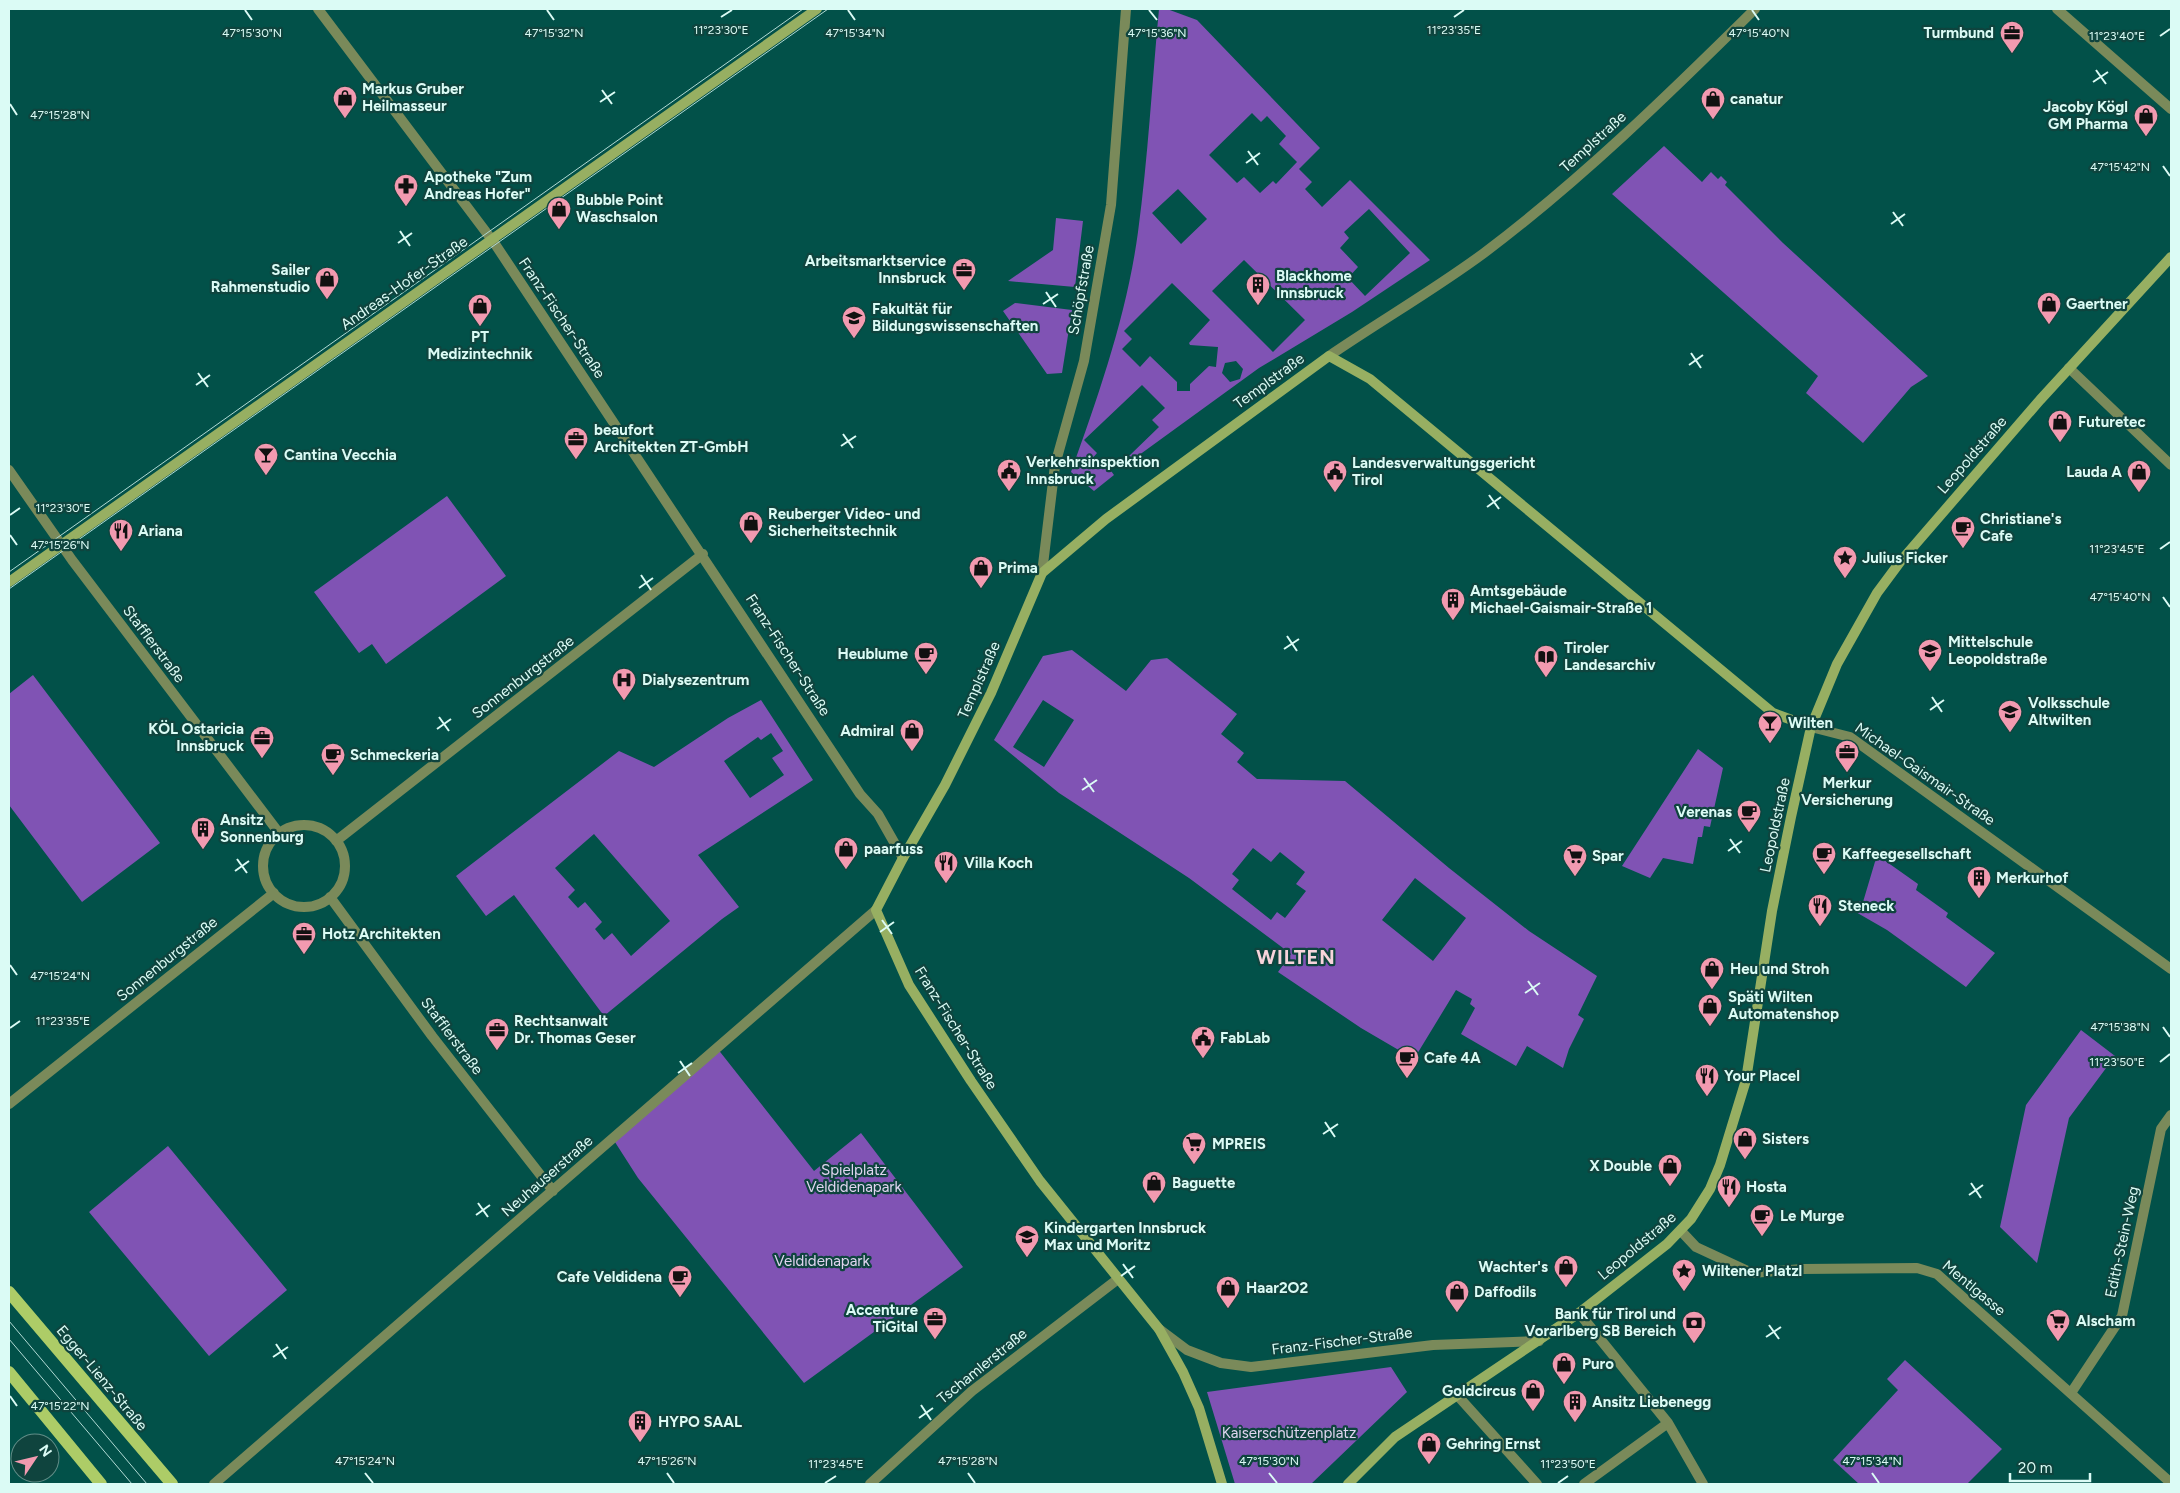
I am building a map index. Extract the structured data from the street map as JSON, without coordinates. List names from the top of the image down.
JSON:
{
  "streets": {
    "main road": ["Egger-Lienz-Straße"],
    "street": [
      "Templstraße",
      "Andreas-Hofer-Straße",
      "Schöpfstraße",
      "Franz-Fischer-Straße",
      "Leopoldstraße",
      "Stafflerstraße",
      "Sonnenburgstraße",
      "Michael-Gaismair-Straße",
      "Neuhauserstraße",
      "Edith-Stein-Weg",
      "Mentlgasse",
      "Tschamlerstraße"
    ]
  },
  "crossings": [
    ["Templstraße", "Schöpfstraße"],
    ["Templstraße", "Franz-Fischer-Straße"],
    ["Templstraße", "Michael-Gaismair-Straße"],
    ["Andreas-Hofer-Straße", "Franz-Fischer-Straße"],
    ["Andreas-Hofer-Straße", "Stafflerstraße"],
    ["Franz-Fischer-Straße", "Leopoldstraße"],
    ["Franz-Fischer-Straße", "Sonnenburgstraße"],
    ["Franz-Fischer-Straße", "Neuhauserstraße"],
    ["Franz-Fischer-Straße", "Tschamlerstraße"],
    ["Leopoldstraße", "Michael-Gaismair-Straße"],
    ["Leopoldstraße", "Mentlgasse"],
    ["Stafflerstraße", "Sonnenburgstraße"],
    ["Stafflerstraße", "Neuhauserstraße"],
    ["Edith-Stein-Weg", "Mentlgasse"]
  ],
  "districts": ["WILTEN"],
  "parks": ["Spielplatz Veldidenapark", "Veldidenapark", "Kaiserschützenplatz"],
  "places": {
    "office": [
      "Turmbund",
      "Arbeitsmarktservice Innsbruck",
      "beaufort Architekten ZT-GmbH",
      "KÖL Ostaricia Innsbruck",
      "Merkur Versicherung",
      "Hotz Architekten",
      "Rechtsanwalt Dr. Thomas Geser",
      "Accenture TiGital"
    ],
    "shop": [
      "Markus Gruber Heilmasseur",
      "canatur",
      "Jacoby Kögl GM Pharma",
      "Bubble Point Waschsalon",
      "Sailer Rahmenstudio",
      "Gaertner",
      "PT Medizintechnik",
      "Futuretec",
      "Lauda A",
      "Reuberger Video- und Sicherheitstechnik",
      "Prima",
      "Admiral",
      "paarfuss",
      "Heu und Stroh",
      "Späti Wilten Automatenshop",
      "Sisters",
      "X Double",
      "Baguette",
      "Wachter's",
      "Haar2O2",
      "Daffodils",
      "Puro",
      "Goldcircus",
      "Gehring Ernst"
    ],
    "pharmacy": ["Apotheke \"Zum Andreas Hofer\""],
    "building": [
      "Blackhome Innsbruck",
      "Amtsgebäude Michael-Gaismair-Straße 1",
      "Ansitz Sonnenburg",
      "Merkurhof",
      "Ansitz Liebenegg",
      "HYPO SAAL"
    ],
    "school or university": [
      "Fakultät für Bildungswissenschaften",
      "Mittelschule Leopoldstraße",
      "Volksschule Altwilten",
      "Kindergarten Innsbruck Max und Moritz"
    ],
    "bar": ["Cantina Vecchia", "Wilten"],
    "public building": ["Verkehrsinspektion Innsbruck", "Landesverwaltungsgericht Tirol", "FabLab"],
    "cafe": [
      "Christiane's Cafe",
      "Heublume",
      "Schmeckeria",
      "Verenas",
      "Kaffeegesellschaft",
      "Cafe 4A",
      "Le Murge",
      "Cafe Veldidena"
    ],
    "restaurant": [
      "Ariana",
      "Villa Koch",
      "Steneck",
      "Your Placel",
      "Hosta"
    ],
    "place": ["Julius Ficker", "Wiltener Platzl"],
    "library": ["Tiroler Landesarchiv"],
    "hospital": ["Dialysezentrum"],
    "supermarket": ["Spar", "MPREIS", "Alscham"],
    "bank": ["Bank für Tirol und Vorarlberg SB Bereich"]
  },
  "scale_bar": "20 m",
  "north": "top right",
  "coordinates": [
    "11°23'30\"E",
    "11°23'35\"E",
    "47°15'30\"N",
    "47°15'32\"N",
    "47°15'34\"N",
    "47°15'36\"N",
    "47°15'40\"N",
    "11°23'40\"E",
    "47°15'28\"N",
    "47°15'42\"N",
    "47°15'26\"N",
    "11°23'45\"E",
    "47°15'24\"N",
    "47°15'38\"N",
    "11°23'50\"E",
    "47°15'22\"N"
  ]
}
